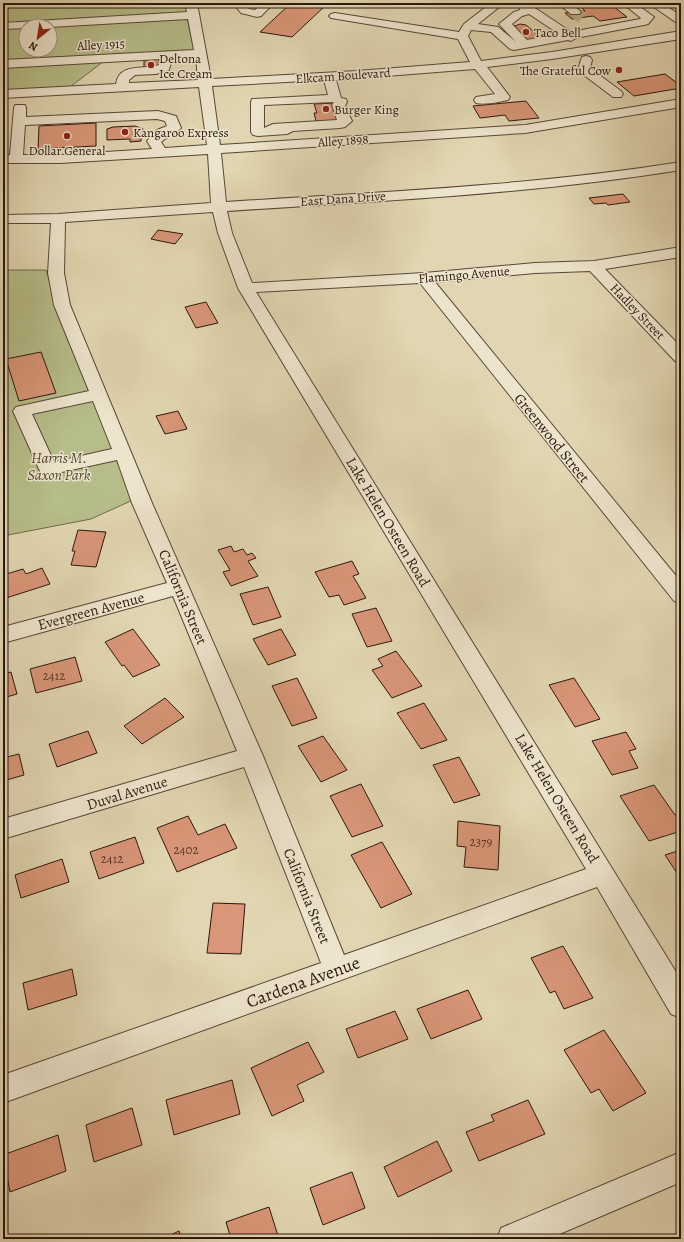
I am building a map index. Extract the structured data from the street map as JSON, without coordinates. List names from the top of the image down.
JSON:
{
  "streets": {
    "street": [
      "Alley 1915",
      "Elkcam Boulevard",
      "Alley 1898",
      "East Dana Drive",
      "Flamingo Avenue",
      "Hadley Street",
      "Greenwood Street",
      "Lake Helen Osteen Road",
      "California Street",
      "Evergreen Avenue",
      "Duval Avenue",
      "Cardena Avenue"
    ]
  },
  "crossings": [
    ["Alley 1915", "Lake Helen Osteen Road"],
    ["Elkcam Boulevard", "Lake Helen Osteen Road"],
    ["Alley 1898", "Lake Helen Osteen Road"],
    ["East Dana Drive", "Lake Helen Osteen Road"],
    ["East Dana Drive", "California Street"],
    ["Flamingo Avenue", "Hadley Street"],
    ["Flamingo Avenue", "Greenwood Street"],
    ["Flamingo Avenue", "Lake Helen Osteen Road"],
    ["Lake Helen Osteen Road", "Cardena Avenue"],
    ["California Street", "Evergreen Avenue"],
    ["California Street", "Duval Avenue"],
    ["California Street", "Cardena Avenue"]
  ],
  "parks": ["Harris M. Saxon Park"],
  "places": [
    "Taco Bell",
    "Deltona Ice Cream",
    "The Grateful Cow",
    "Burger King",
    "Kangaroo Express",
    "Dollar General"
  ],
  "house_numbers": [
    "2412",
    "2379",
    "2402",
    "2412"
  ],
  "north": "bottom left"
}
